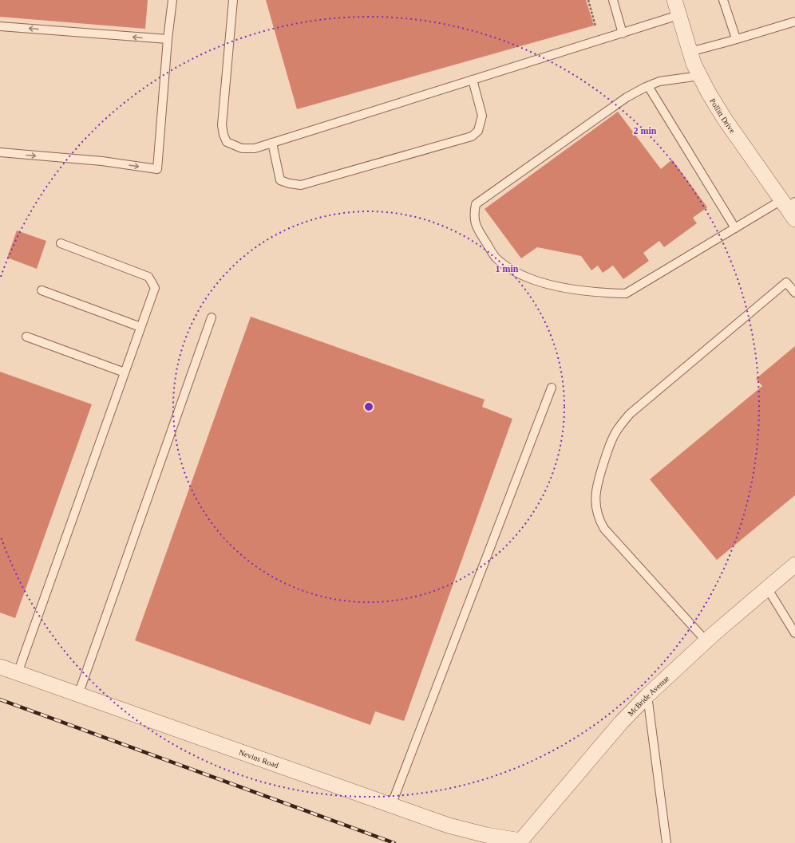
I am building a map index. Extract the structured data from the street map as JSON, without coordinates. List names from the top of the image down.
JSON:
{
  "streets": {
    "street": ["Pollitt Drive", "McBride Avenue", "Nevins Road"]
  },
  "crossings": [
    ["McBride Avenue", "Nevins Road"]
  ],
  "rings": ["2 min", "1 min"]
}
